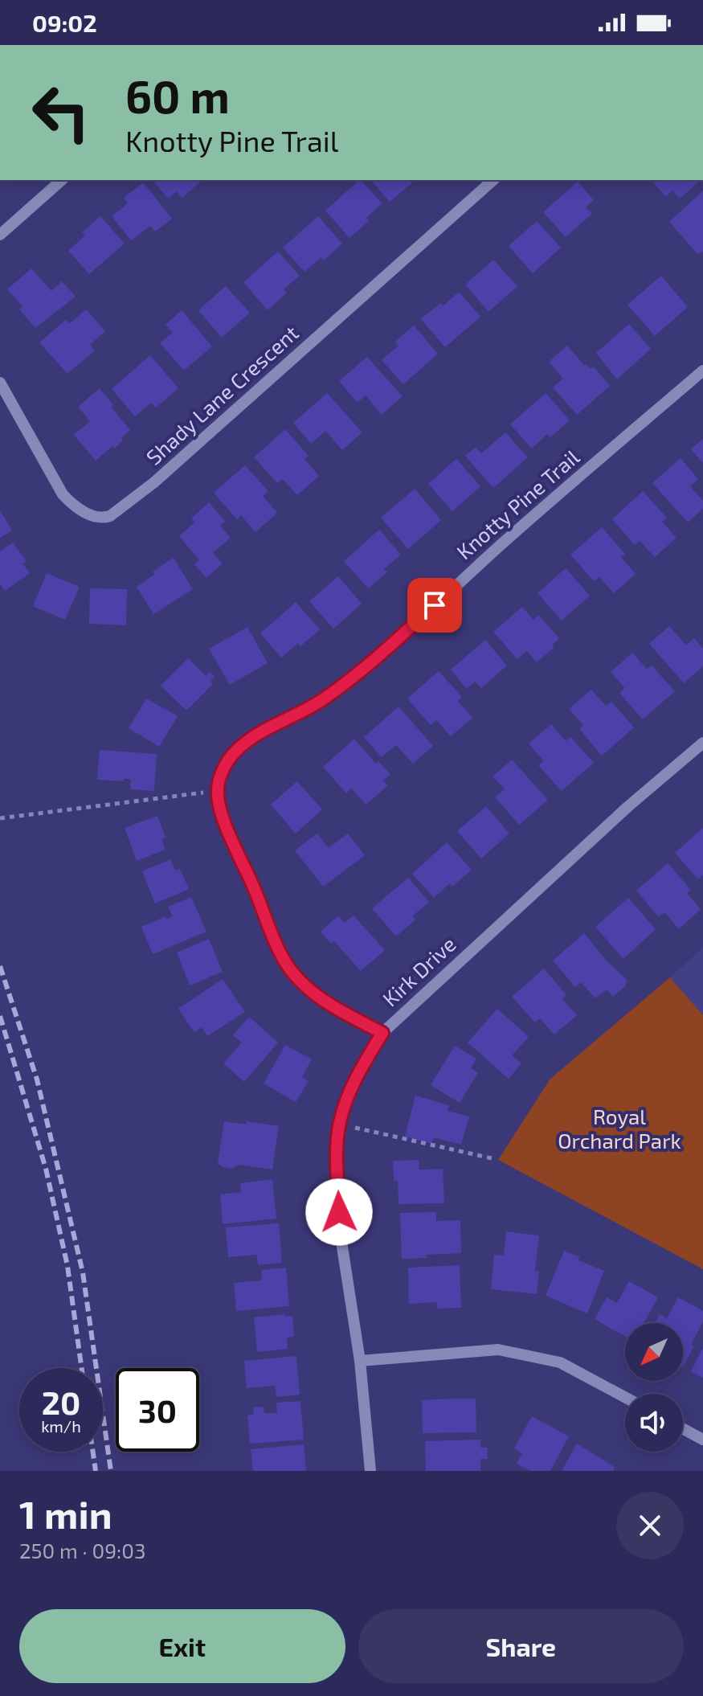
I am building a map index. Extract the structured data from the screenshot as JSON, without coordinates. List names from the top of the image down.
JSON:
{
  "streets": {
    "street": ["Shady Lane Crescent", "Knotty Pine Trail", "Kirk Drive"]
  },
  "parks": ["Royal Orchard Park"],
  "north": "bottom left",
  "page": {
    "status": "09:02",
    "turn": ["60 m", "Knotty Pine Trail"],
    "speed": "20 km/h",
    "limit": "30",
    "heading": ["1 min", "250 m · 09:03"],
    "buttons": ["Exit", "Share"]
  }
}
